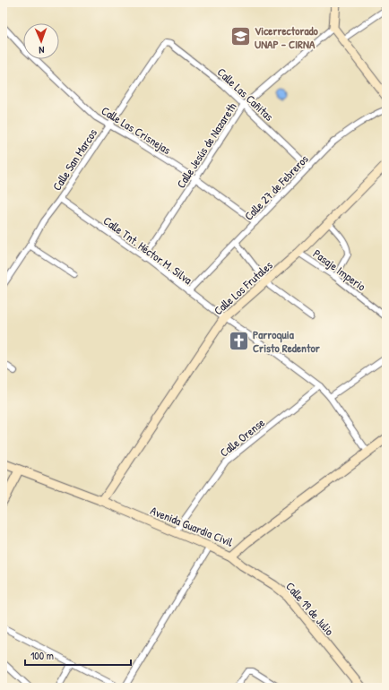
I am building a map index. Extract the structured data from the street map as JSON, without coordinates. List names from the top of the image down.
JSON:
{
  "streets": {
    "street": [
      "Calle Las Cañitas",
      "Calle Las Crisnejas",
      "Calle Jesús de Nazareth",
      "Calle San Marcos",
      "Calle 27 de Febreros",
      "Calle Tnt. Héctor M. Silva",
      "Pasaje Imperio",
      "Calle Los Frutales",
      "Calle Orense",
      "Avenida Guardia Civil",
      "Calle 19 de Julio"
    ]
  },
  "crossings": [
    ["Calle Las Cañitas", "Calle Jesús de Nazareth"],
    ["Calle Las Cañitas", "Calle San Marcos"],
    ["Calle Las Cañitas", "Calle 27 de Febreros"],
    ["Calle Las Crisnejas", "Calle Jesús de Nazareth"],
    ["Calle Las Crisnejas", "Calle San Marcos"],
    ["Calle Las Crisnejas", "Calle 27 de Febreros"],
    ["Calle Jesús de Nazareth", "Calle Tnt. Héctor M. Silva"],
    ["Calle San Marcos", "Calle Tnt. Héctor M. Silva"],
    ["Calle 27 de Febreros", "Calle Tnt. Héctor M. Silva"],
    ["Calle Tnt. Héctor M. Silva", "Calle Los Frutales"],
    ["Calle Tnt. Héctor M. Silva", "Calle Orense"],
    ["Calle Tnt. Héctor M. Silva", "Avenida Guardia Civil"],
    ["Pasaje Imperio", "Calle Los Frutales"],
    ["Calle Los Frutales", "Avenida Guardia Civil"],
    ["Calle Orense", "Avenida Guardia Civil"],
    ["Avenida Guardia Civil", "Calle 19 de Julio"]
  ],
  "places": {
    "school or university": ["Vicerrectorado UNAP - CIRNA"],
    "church": ["Parroquia Cristo Redentor"]
  },
  "scale_bar": "100 m",
  "north": "bottom"
}
